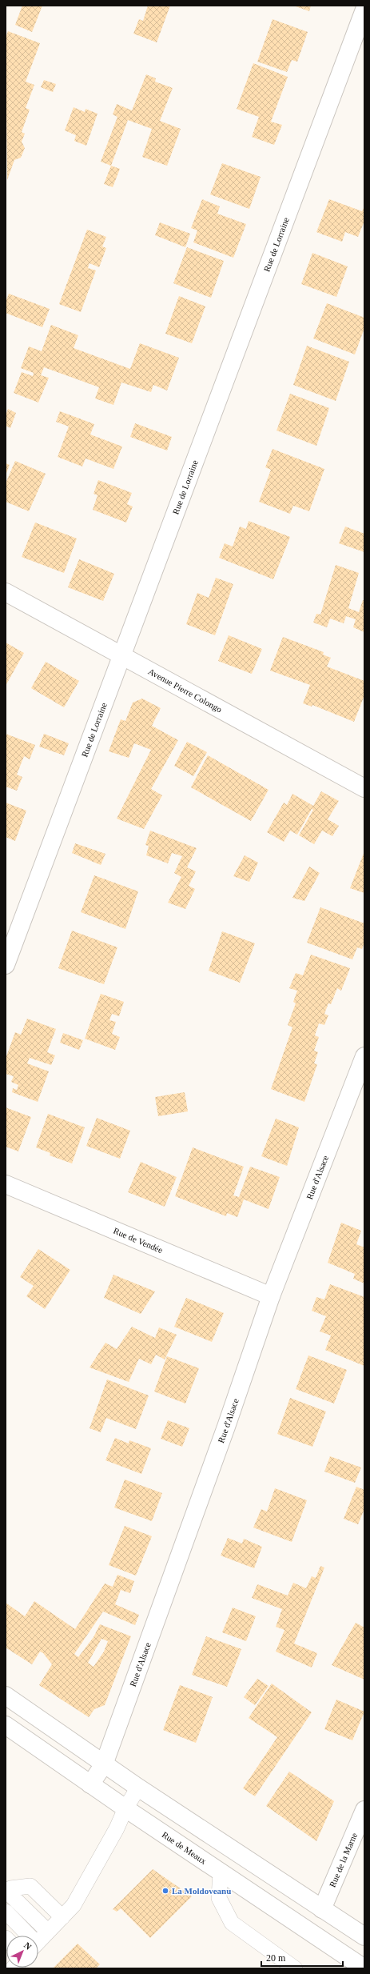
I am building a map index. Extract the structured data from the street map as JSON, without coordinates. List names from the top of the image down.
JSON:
{
  "streets": {
    "street": [
      "Rue de Lorraine",
      "Avenue Pierre Colongo",
      "Rue d'Alsace",
      "Rue de Vendée",
      "Rue de Meaux",
      "Rue de la Marne"
    ]
  },
  "crossings": [
    ["Rue de Lorraine", "Avenue Pierre Colongo"],
    ["Rue d'Alsace", "Rue de Vendée"],
    ["Rue d'Alsace", "Rue de Meaux"]
  ],
  "places": ["La Moldoveanu"],
  "scale_bar": "20 m",
  "north": "top right"
}
